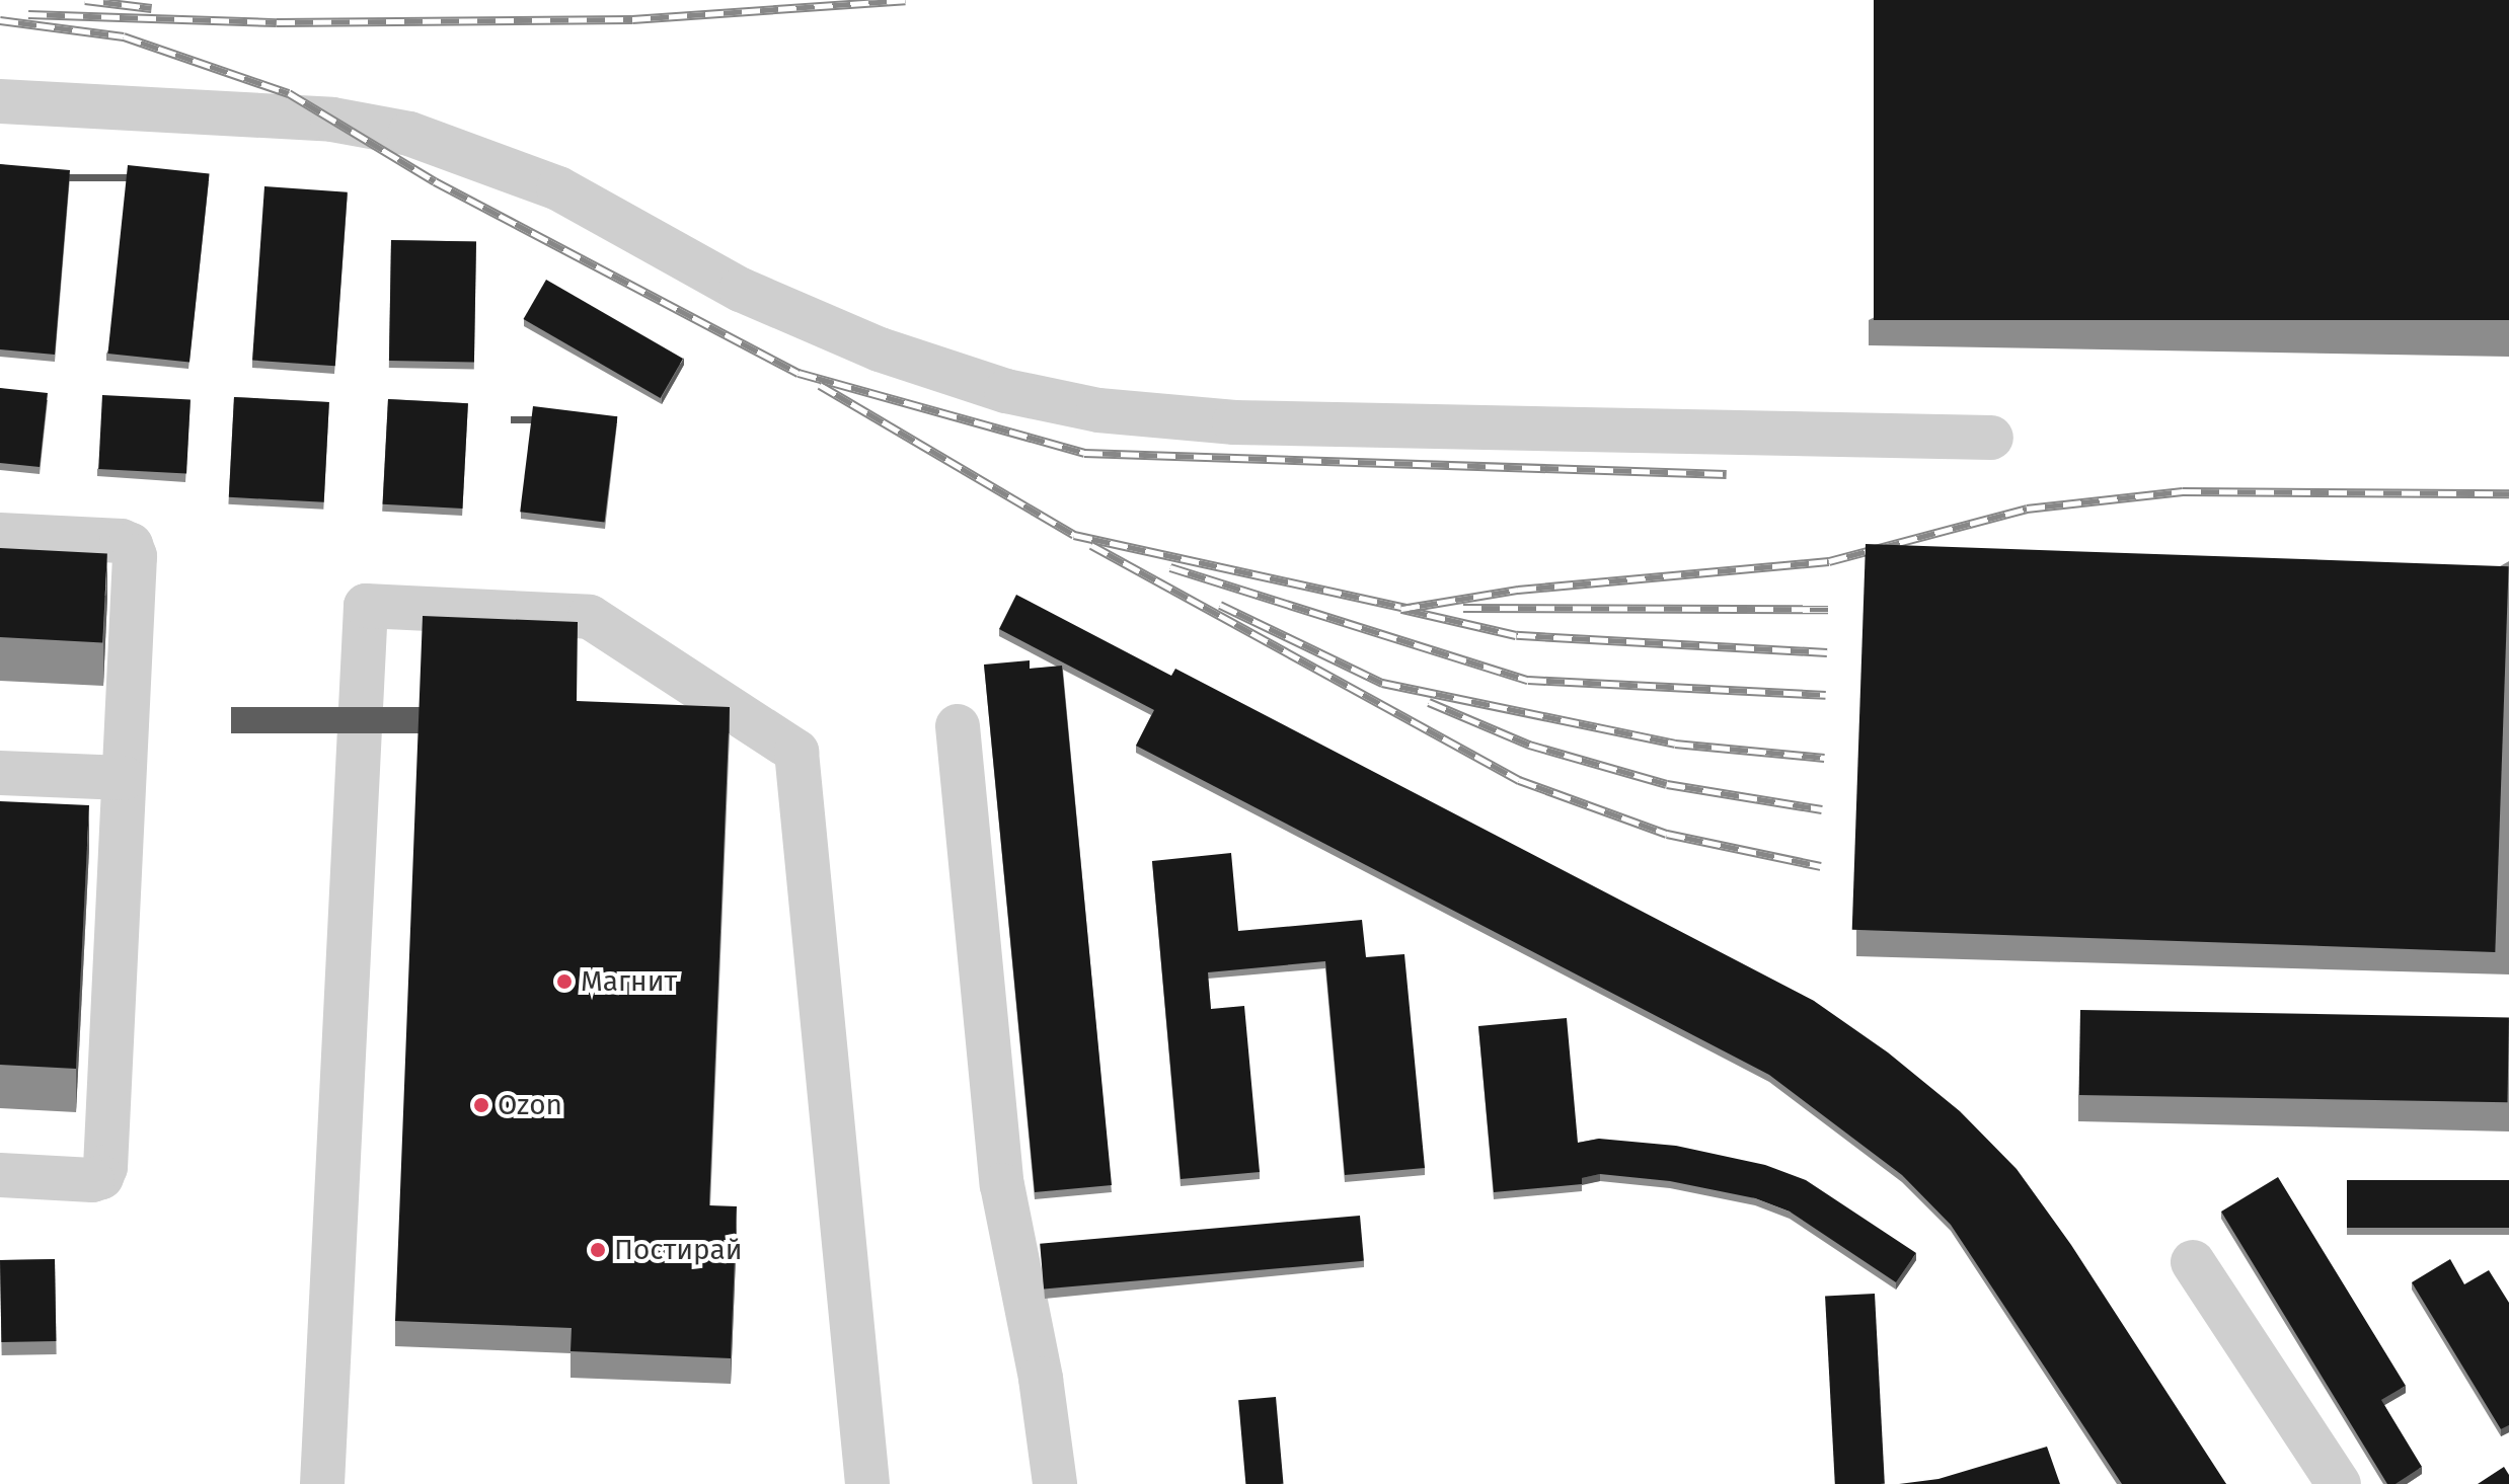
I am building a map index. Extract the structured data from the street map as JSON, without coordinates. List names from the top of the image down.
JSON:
{
  "places": ["Магнит", "Ozon", "Постирай"]
}
